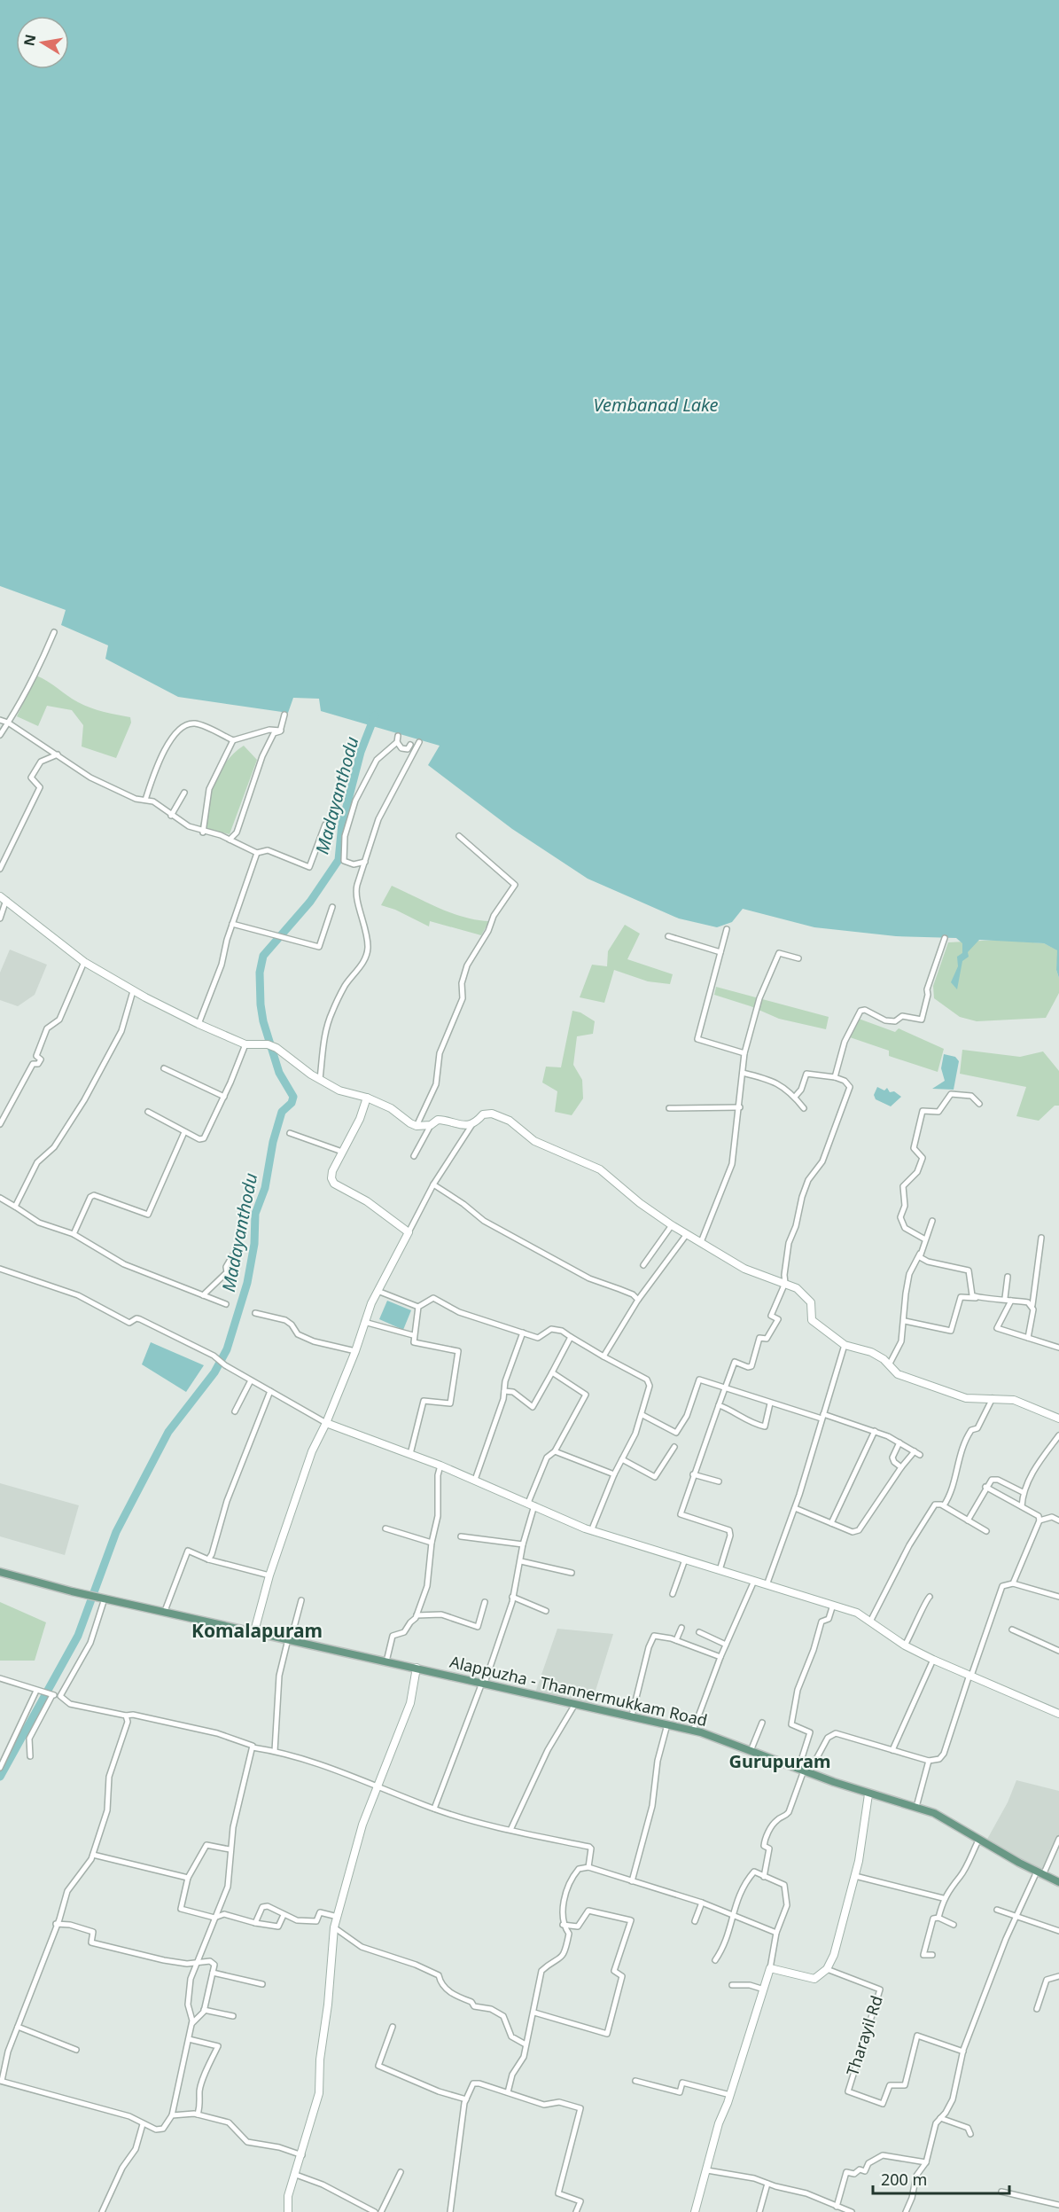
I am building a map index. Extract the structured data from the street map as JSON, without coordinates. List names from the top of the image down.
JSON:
{
  "streets": {
    "main road": ["Alappuzha - Thannermukkam Road"],
    "street": ["Tharayil Rd"]
  },
  "districts": ["Komalapuram", "Gurupuram"],
  "water": ["Vembanad Lake", "Madayanthodu"],
  "scale_bar": "200 m",
  "north": "left"
}
